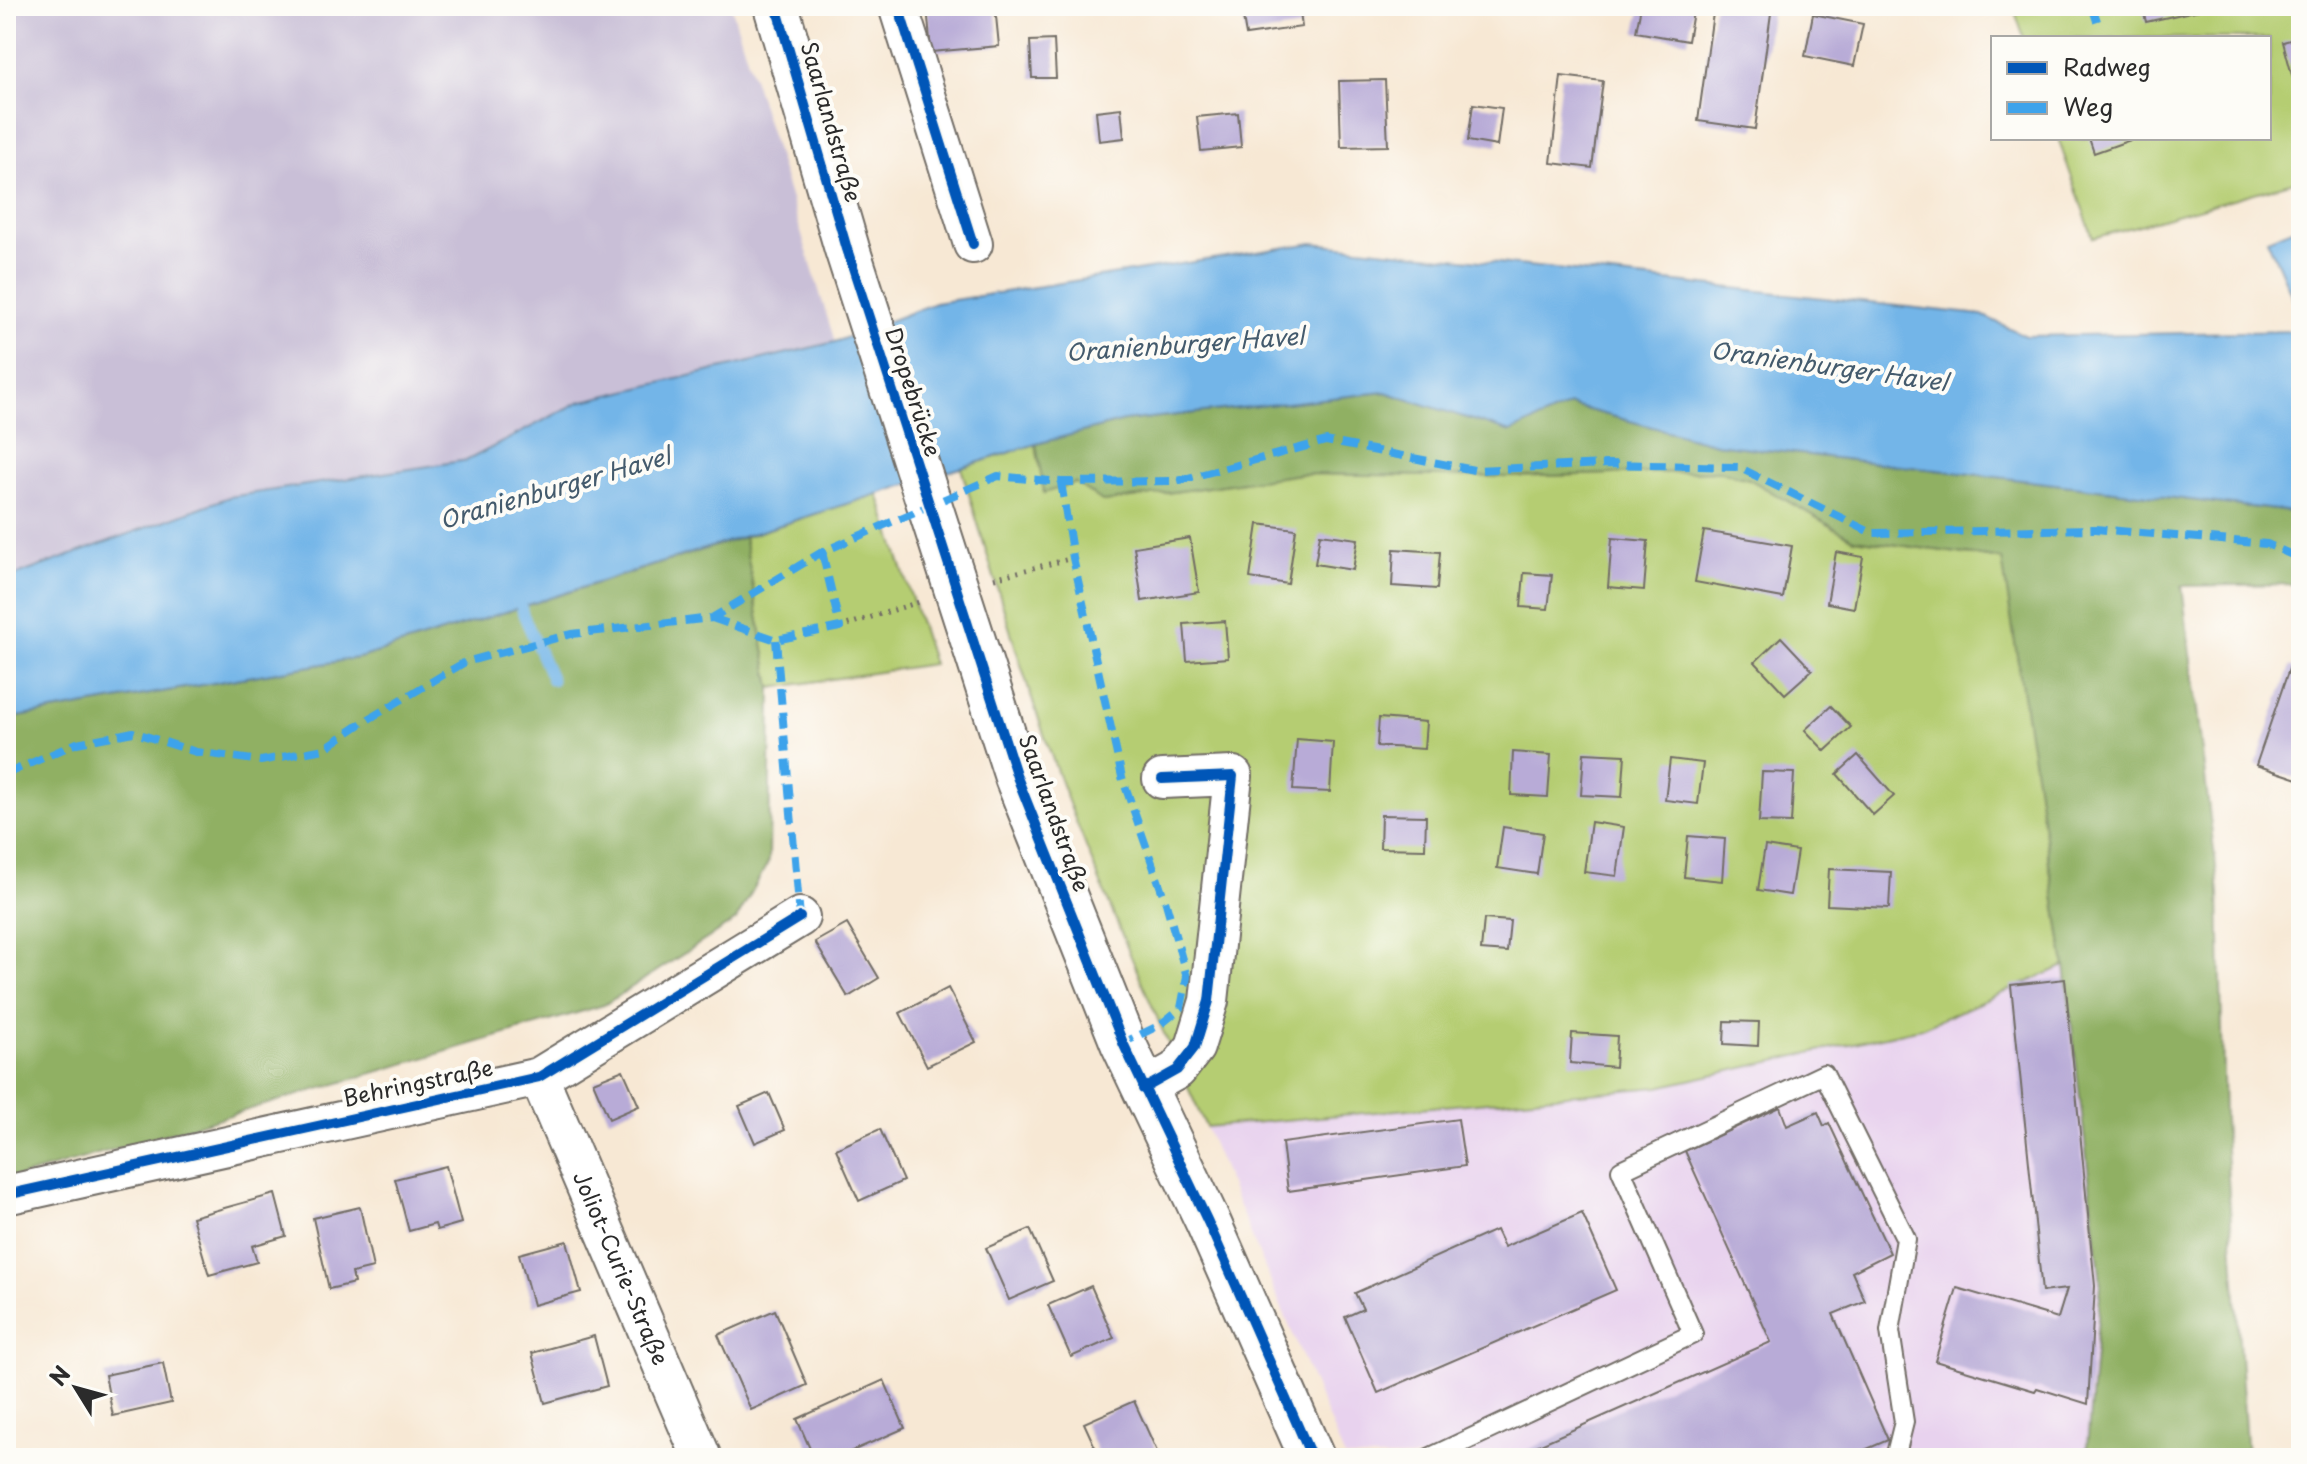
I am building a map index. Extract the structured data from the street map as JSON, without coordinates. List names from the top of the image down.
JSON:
{
  "streets": {
    "street": [
      "Saarlandstraße",
      "Dropebrücke",
      "Behringstraße",
      "Joliot-Curie-Straße"
    ]
  },
  "crossings": [
    ["Saarlandstraße", "Dropebrücke"],
    ["Behringstraße", "Joliot-Curie-Straße"]
  ],
  "water": ["Oranienburger Havel"],
  "legend": ["Radweg", "Weg"],
  "north": "top left"
}
